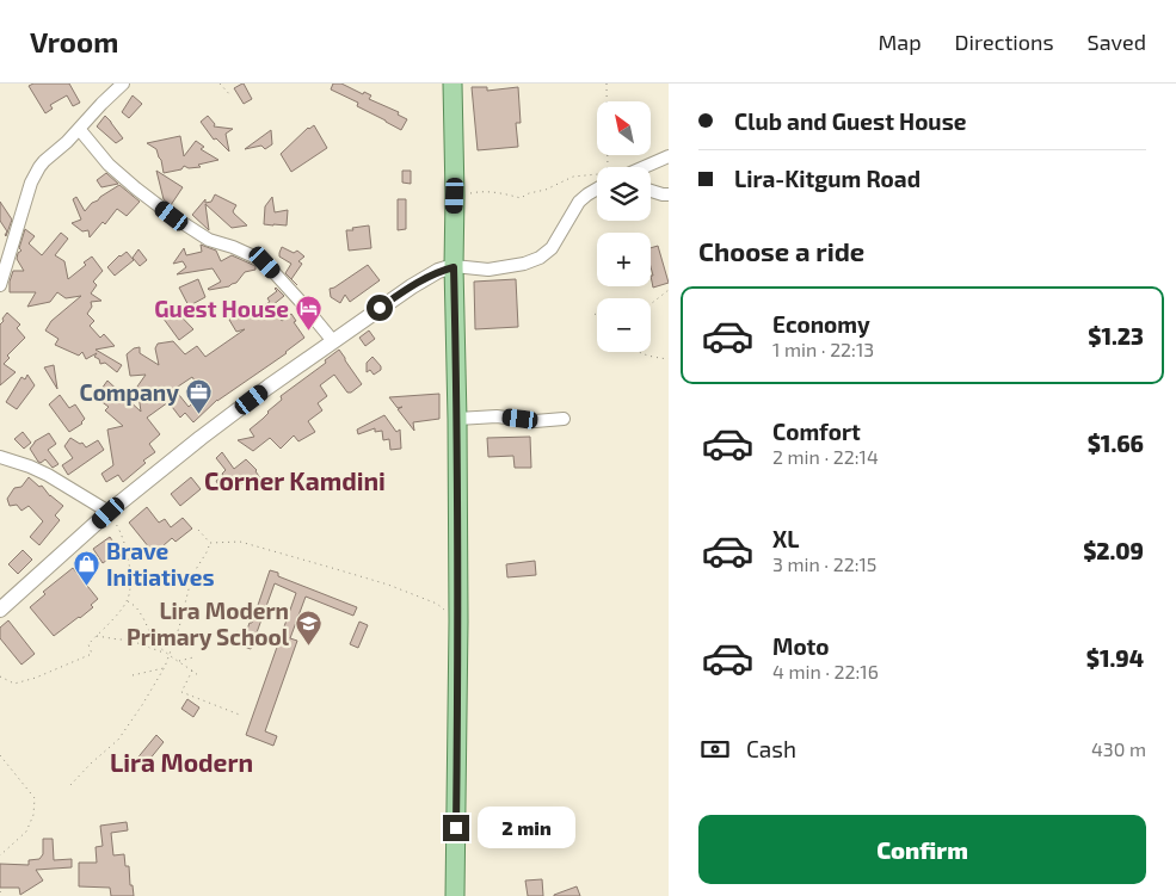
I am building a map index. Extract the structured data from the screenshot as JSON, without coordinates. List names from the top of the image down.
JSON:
{
  "districts": ["Corner Kamdini", "Lira Modern"],
  "places": {
    "hotel": ["Guest House"],
    "office": ["Company"],
    "shop": ["Brave Initiatives"],
    "school or university": ["Lira Modern Primary School"]
  },
  "north": "top left",
  "page": {
    "header": "Vroom",
    "nav": ["Map", "Directions", "Saved"],
    "banner": ["Club and Guest House", "Lira-Kitgum Road"],
    "map_buttons": ["+", "−"],
    "heading": "Choose a ride",
    "list": [
      {
        "name": "Economy",
        "note": "1 min · 22:13",
        "value": "$1.23"
      },
      {
        "name": "Comfort",
        "note": "2 min · 22:14",
        "value": "$1.66"
      },
      {
        "name": "XL",
        "note": "3 min · 22:15",
        "value": "$2.09"
      },
      {
        "name": "Moto",
        "note": "4 min · 22:16",
        "value": "$1.94"
      }
    ],
    "pay": ["Cash", "430 m"],
    "buttons": "Confirm",
    "bubble": "2 min"
  }
}
